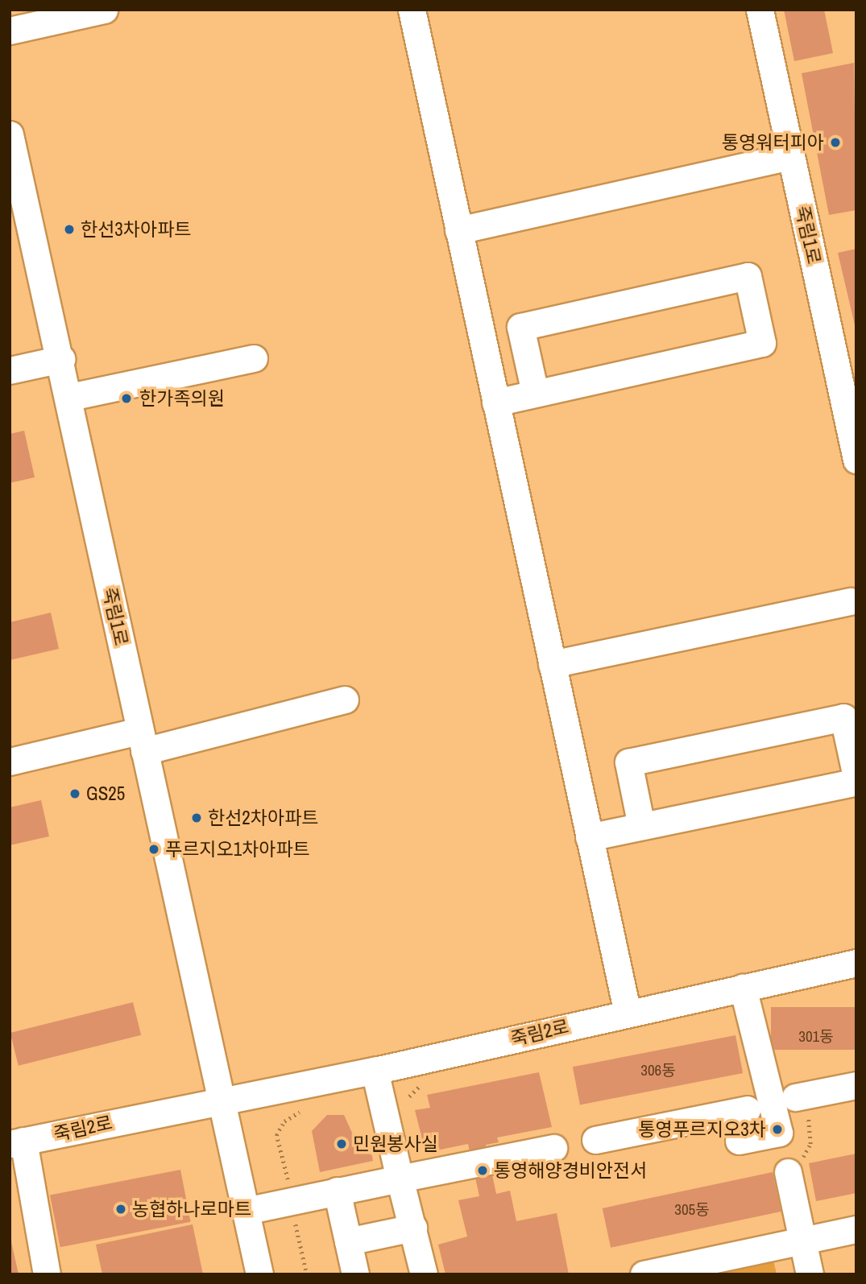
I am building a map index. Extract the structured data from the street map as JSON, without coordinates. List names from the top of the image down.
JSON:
{
  "streets": {
    "street": ["죽림1로", "죽림2로"]
  },
  "crossings": [
    ["죽림1로", "죽림2로"]
  ],
  "places": [
    "통영워터피아",
    "한선3차아파트",
    "한가족의원",
    "GS25",
    "한선2차아파트",
    "푸르지오1차아파트",
    "통영푸르지오3차",
    "민원봉사실",
    "통영해양경비안전서",
    "농협하나로마트"
  ],
  "house_numbers": ["301동", "306동", "305동"]
}
